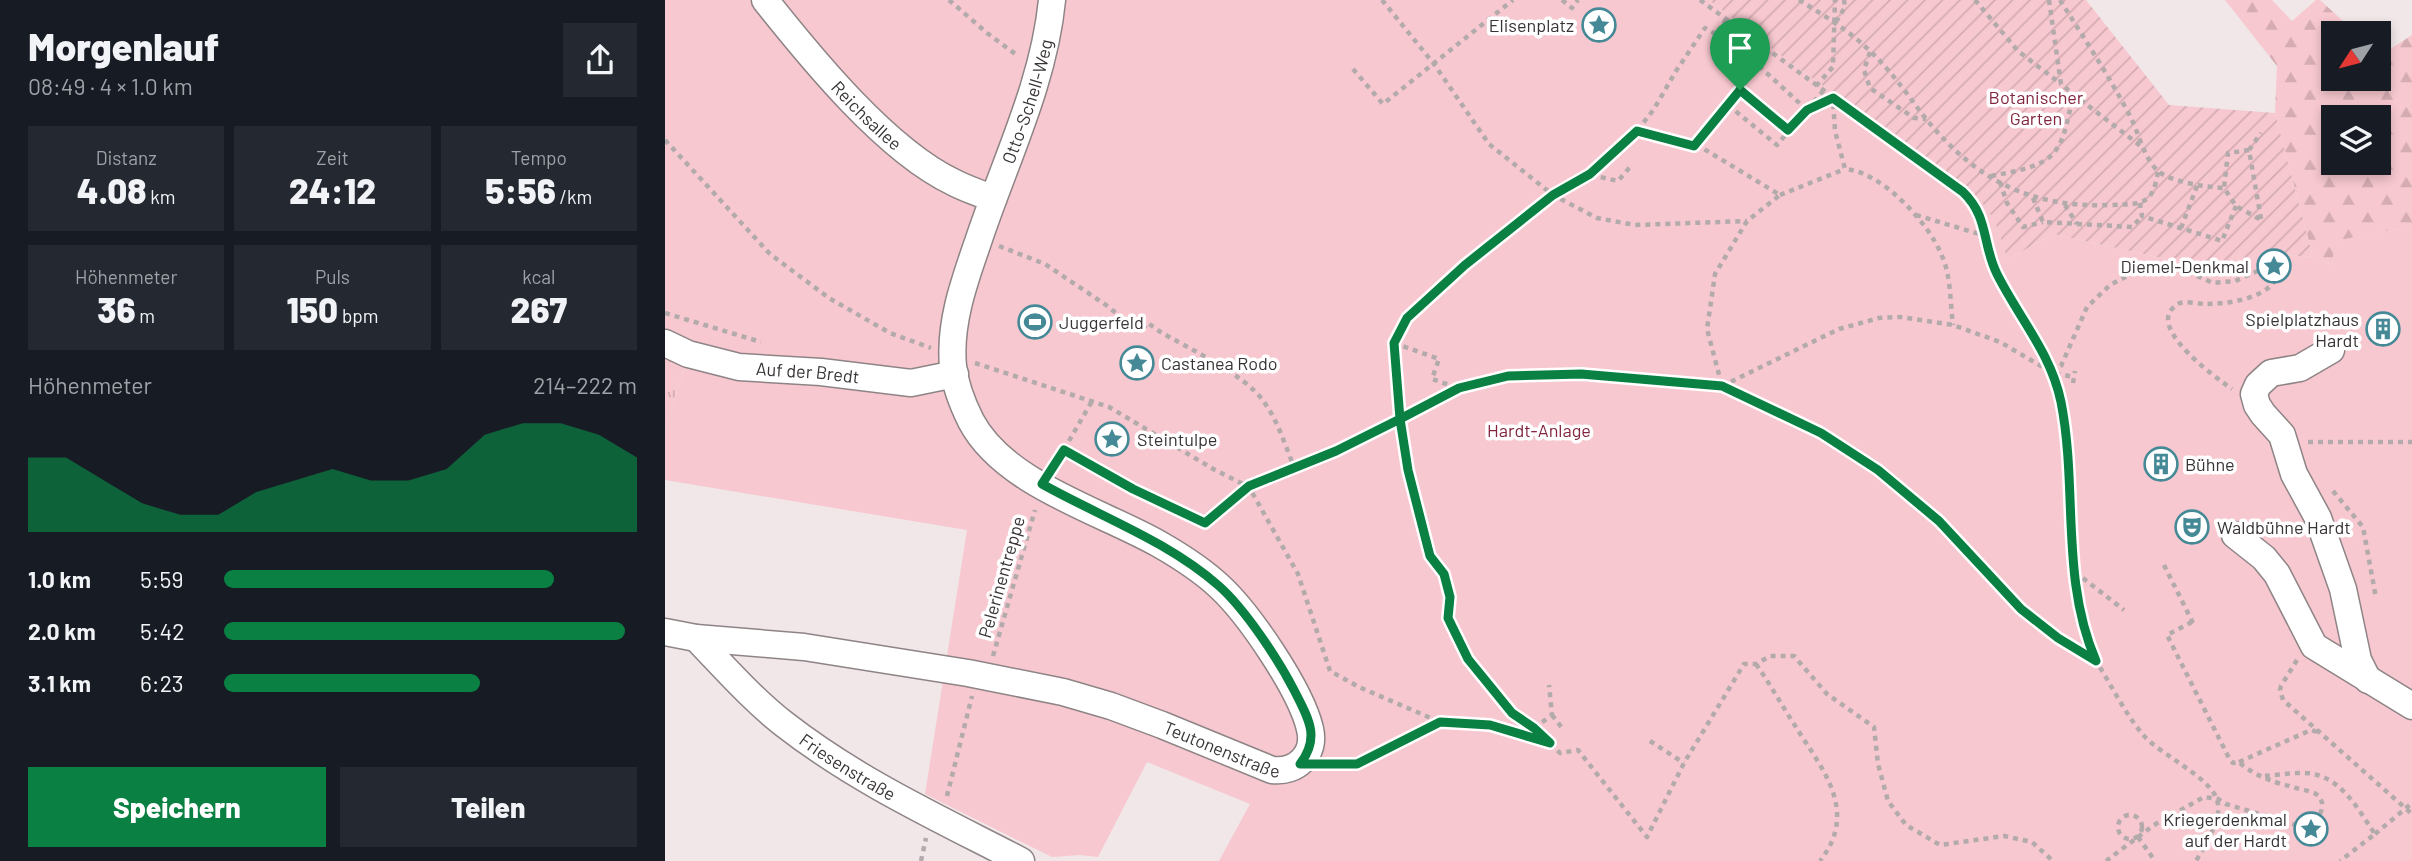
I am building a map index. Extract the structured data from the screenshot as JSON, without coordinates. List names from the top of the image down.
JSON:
{
  "streets": {
    "street": [
      "Otto-Schell-Weg",
      "Reichsallee",
      "Auf der Bredt",
      "Teutonenstraße",
      "Friesenstraße"
    ],
    "path": ["Pelerinentreppe"]
  },
  "crossings": [
    ["Otto-Schell-Weg", "Reichsallee"],
    ["Otto-Schell-Weg", "Teutonenstraße"],
    ["Reichsallee", "Teutonenstraße"],
    ["Auf der Bredt", "Teutonenstraße"],
    ["Pelerinentreppe", "Teutonenstraße"],
    ["Teutonenstraße", "Friesenstraße"]
  ],
  "parks": ["Botanischer Garten", "Hardt-Anlage"],
  "places": {
    "place": [
      "Elisenplatz",
      "Diemel-Denkmal",
      "Castanea Rodo",
      "Steintulpe",
      "Kriegerdenkmal auf der Hardt"
    ],
    "sports": ["Juggerfeld"],
    "building": ["Spielplatzhaus Hardt", "Bühne"],
    "theatre": ["Waldbühne Hardt"]
  },
  "north": "bottom left",
  "page": {
    "heading": ["Morgenlauf", "08:49 · 4 × 1.0 km"],
    "stats": [
      ["Distanz", "4.08 km"],
      ["Zeit", "24:12"],
      ["Tempo", "5:56 /km"],
      ["Höhenmeter", "36 m"],
      ["Puls", "150 bpm"],
      ["kcal", "267"]
    ],
    "chart": ["Höhenmeter", "214–222 m"],
    "list": [
      {
        "name": "1.0 km",
        "note": "5:59"
      },
      {
        "name": "2.0 km",
        "note": "5:42"
      },
      {
        "name": "3.1 km",
        "note": "6:23"
      }
    ],
    "buttons": ["Speichern", "Teilen"]
  }
}
